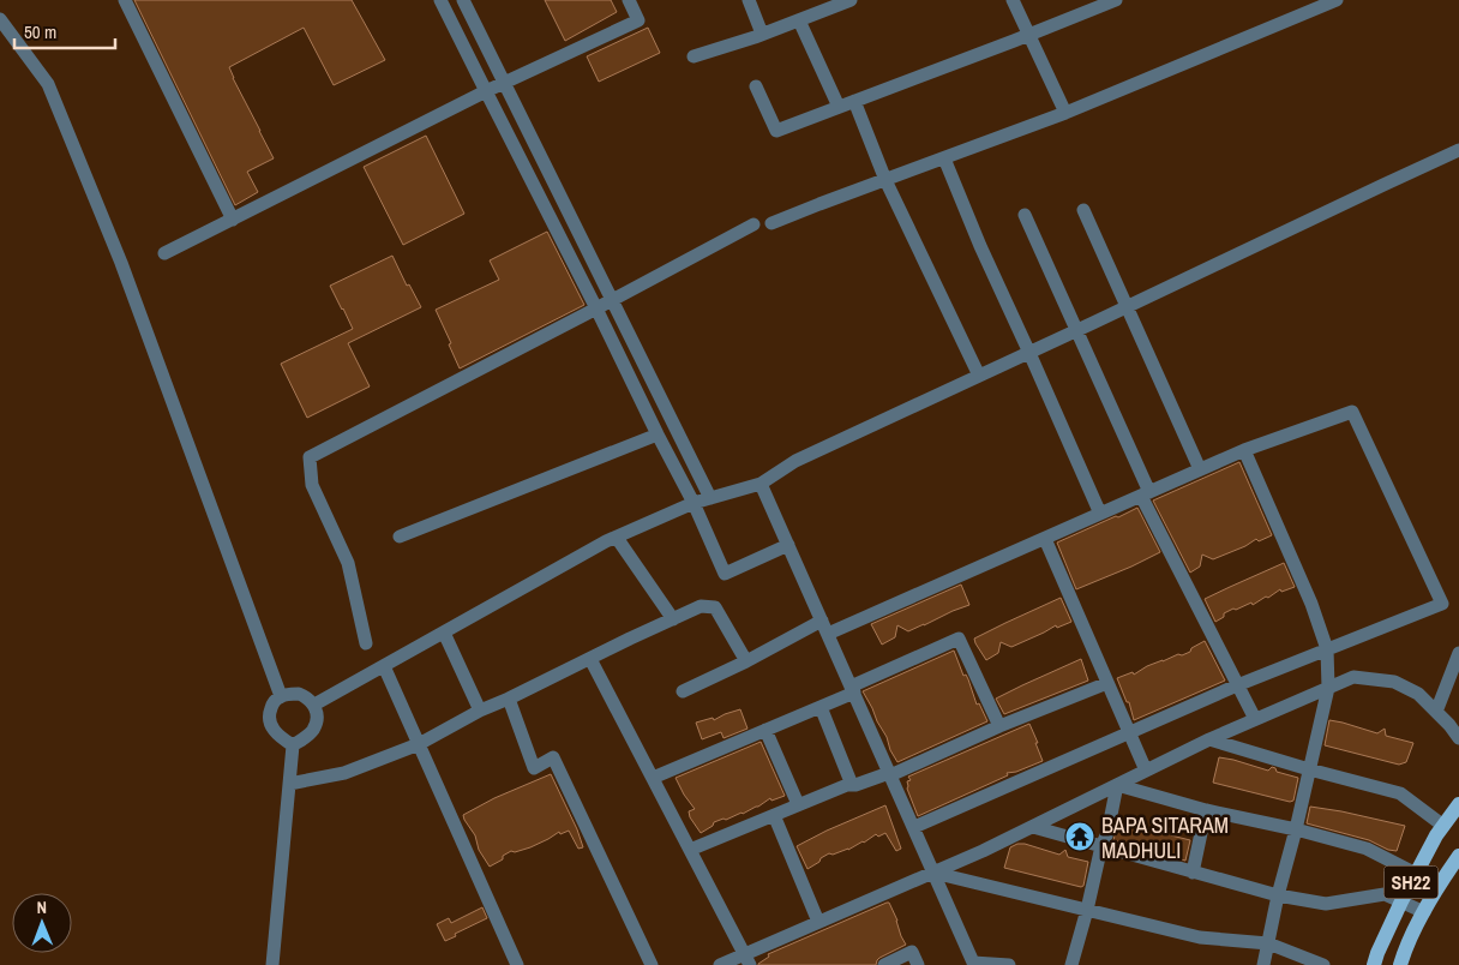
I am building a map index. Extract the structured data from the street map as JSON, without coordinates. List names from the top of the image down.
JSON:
{
  "streets": {
    "main road": ["SH22"]
  },
  "places": {
    "temple": ["BAPA SITARAM MADHULI"]
  },
  "scale_bar": "50 m",
  "north": "top"
}
